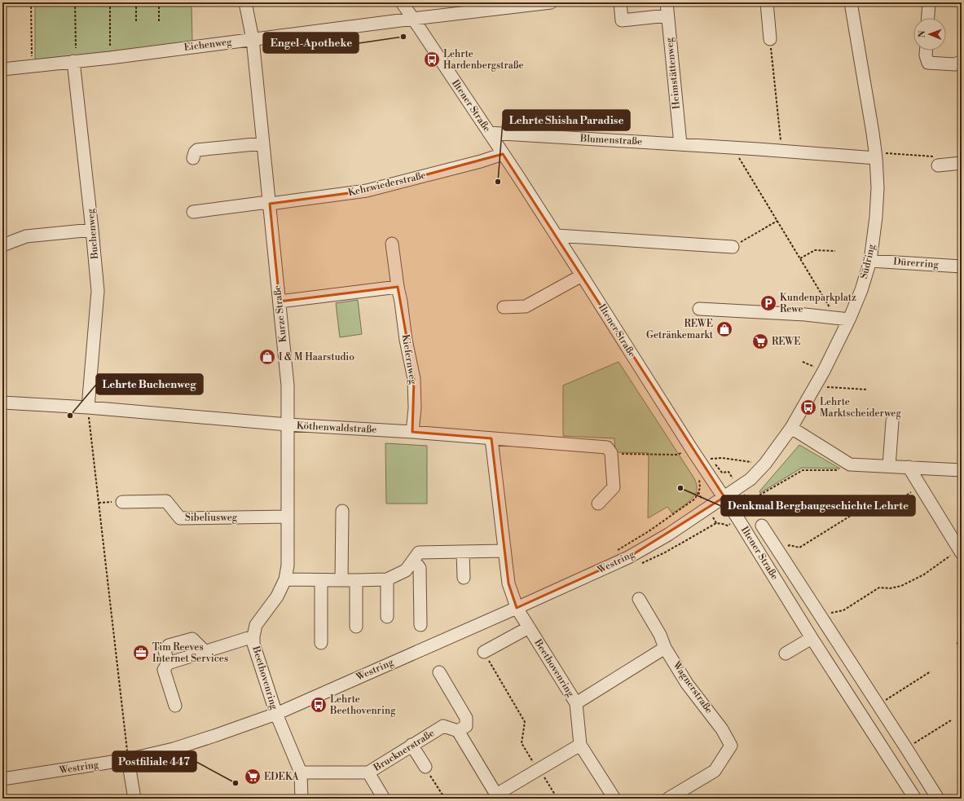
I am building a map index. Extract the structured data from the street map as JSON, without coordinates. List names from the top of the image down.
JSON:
{
  "streets": {
    "street": [
      "Eichenweg",
      "Heimstättenweg",
      "Iltener Straße",
      "Blumenstraße",
      "Kehrwiederstraße",
      "Buchenweg",
      "Südring",
      "Dürerring",
      "Kurze Straße",
      "Kiefernweg",
      "Köthenwaldstraße",
      "Sibeliusweg",
      "Westring",
      "Beethovenring",
      "Wagnerstraße",
      "Brucknerstraße"
    ]
  },
  "crossings": [
    ["Eichenweg", "Iltener Straße"],
    ["Eichenweg", "Buchenweg"],
    ["Eichenweg", "Kurze Straße"],
    ["Heimstättenweg", "Blumenstraße"],
    ["Iltener Straße", "Blumenstraße"],
    ["Iltener Straße", "Kehrwiederstraße"],
    ["Iltener Straße", "Südring"],
    ["Iltener Straße", "Westring"],
    ["Blumenstraße", "Südring"],
    ["Kehrwiederstraße", "Kurze Straße"],
    ["Buchenweg", "Köthenwaldstraße"],
    ["Südring", "Dürerring"],
    ["Südring", "Westring"],
    ["Kurze Straße", "Köthenwaldstraße"],
    ["Kurze Straße", "Beethovenring"],
    ["Kiefernweg", "Köthenwaldstraße"],
    ["Köthenwaldstraße", "Beethovenring"],
    ["Sibeliusweg", "Beethovenring"],
    ["Westring", "Beethovenring"],
    ["Beethovenring", "Brucknerstraße"]
  ],
  "places": {
    "other": [
      "Engel-Apotheke",
      "Lehrte Shisha Paradise",
      "Lehrte Buchenweg",
      "Denkmal Bergbaugeschichte Lehrte",
      "Postfiliale 447"
    ],
    "bus stop": ["Lehrte Hardenbergstraße", "Lehrte Marktscheiderweg", "Lehrte Beethovenring"],
    "parking": ["Kundenparkplatz Rewe"],
    "shop": ["REWE Getränkemarkt", "I & M Haarstudio"],
    "supermarket": ["REWE", "EDEKA"],
    "office": ["Tim Reeves Internet Services"]
  },
  "north": "left"
}
